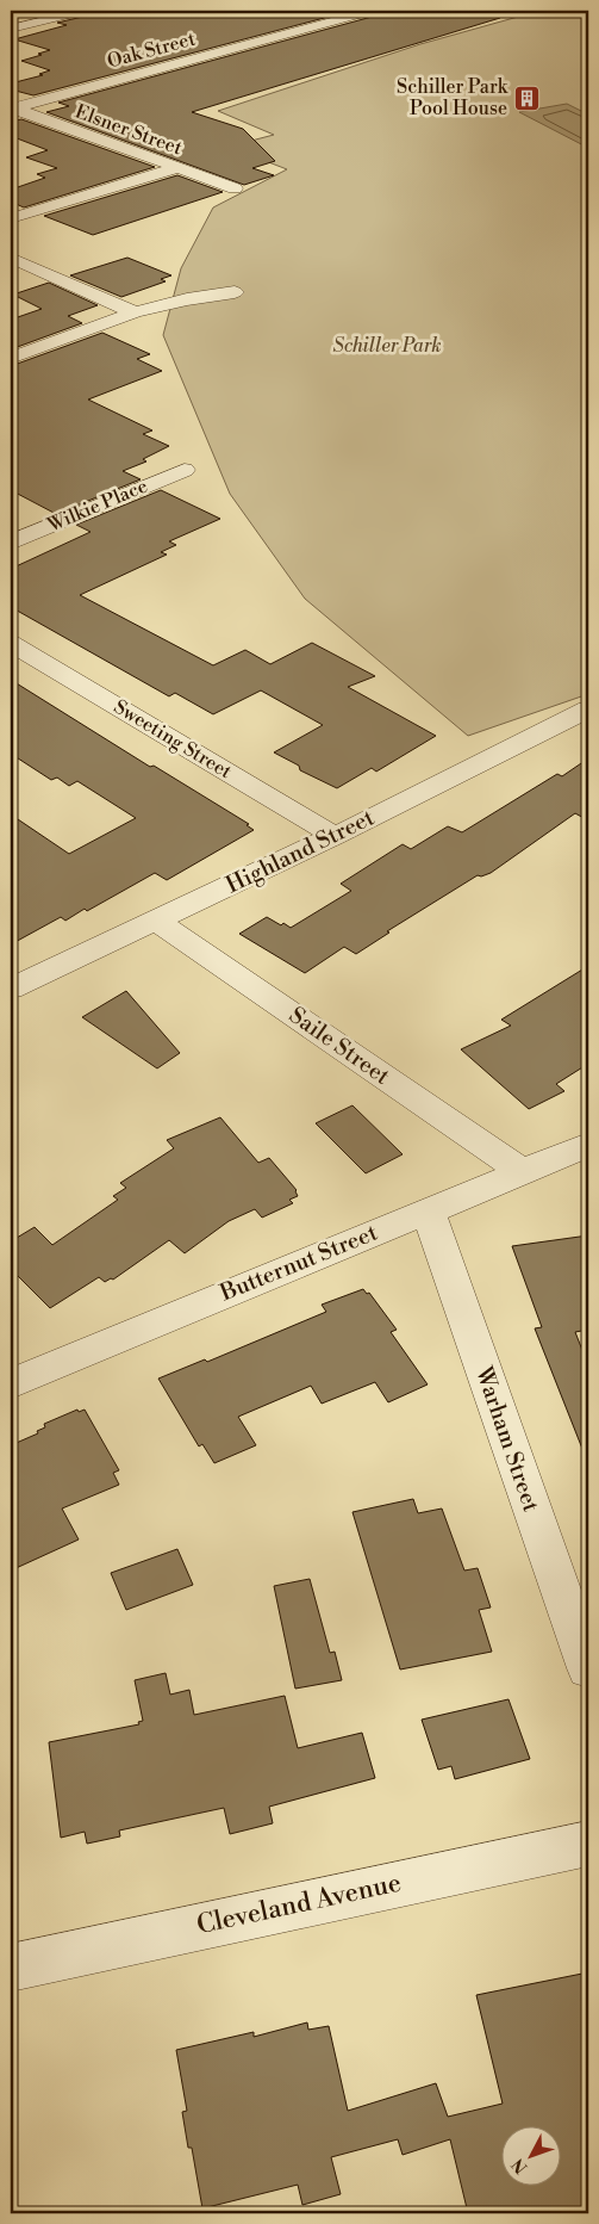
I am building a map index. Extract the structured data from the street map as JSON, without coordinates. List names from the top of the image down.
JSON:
{
  "streets": {
    "street": [
      "Oak Street",
      "Elsner Street",
      "Wilkie Place",
      "Sweeting Street",
      "Highland Street",
      "Saile Street",
      "Butternut Street",
      "Warham Street",
      "Cleveland Avenue"
    ]
  },
  "crossings": [
    ["Oak Street", "Elsner Street"],
    ["Sweeting Street", "Highland Street"],
    ["Highland Street", "Saile Street"],
    ["Saile Street", "Butternut Street"],
    ["Butternut Street", "Warham Street"]
  ],
  "parks": ["Schiller Park"],
  "places": {
    "building": ["Schiller Park Pool House"]
  },
  "north": "bottom left"
}
